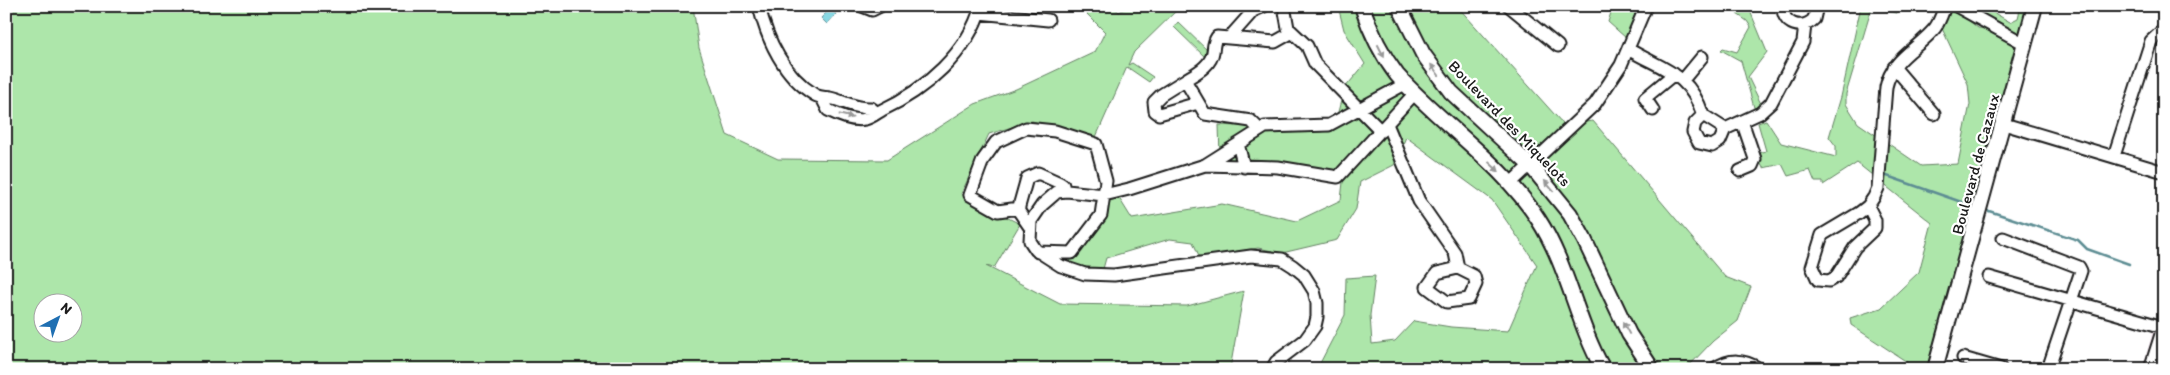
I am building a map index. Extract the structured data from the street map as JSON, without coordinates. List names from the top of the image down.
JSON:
{
  "streets": {
    "main road": ["Boulevard des Miquelots", "Boulevard de Cazaux"]
  },
  "north": "top right"
}
